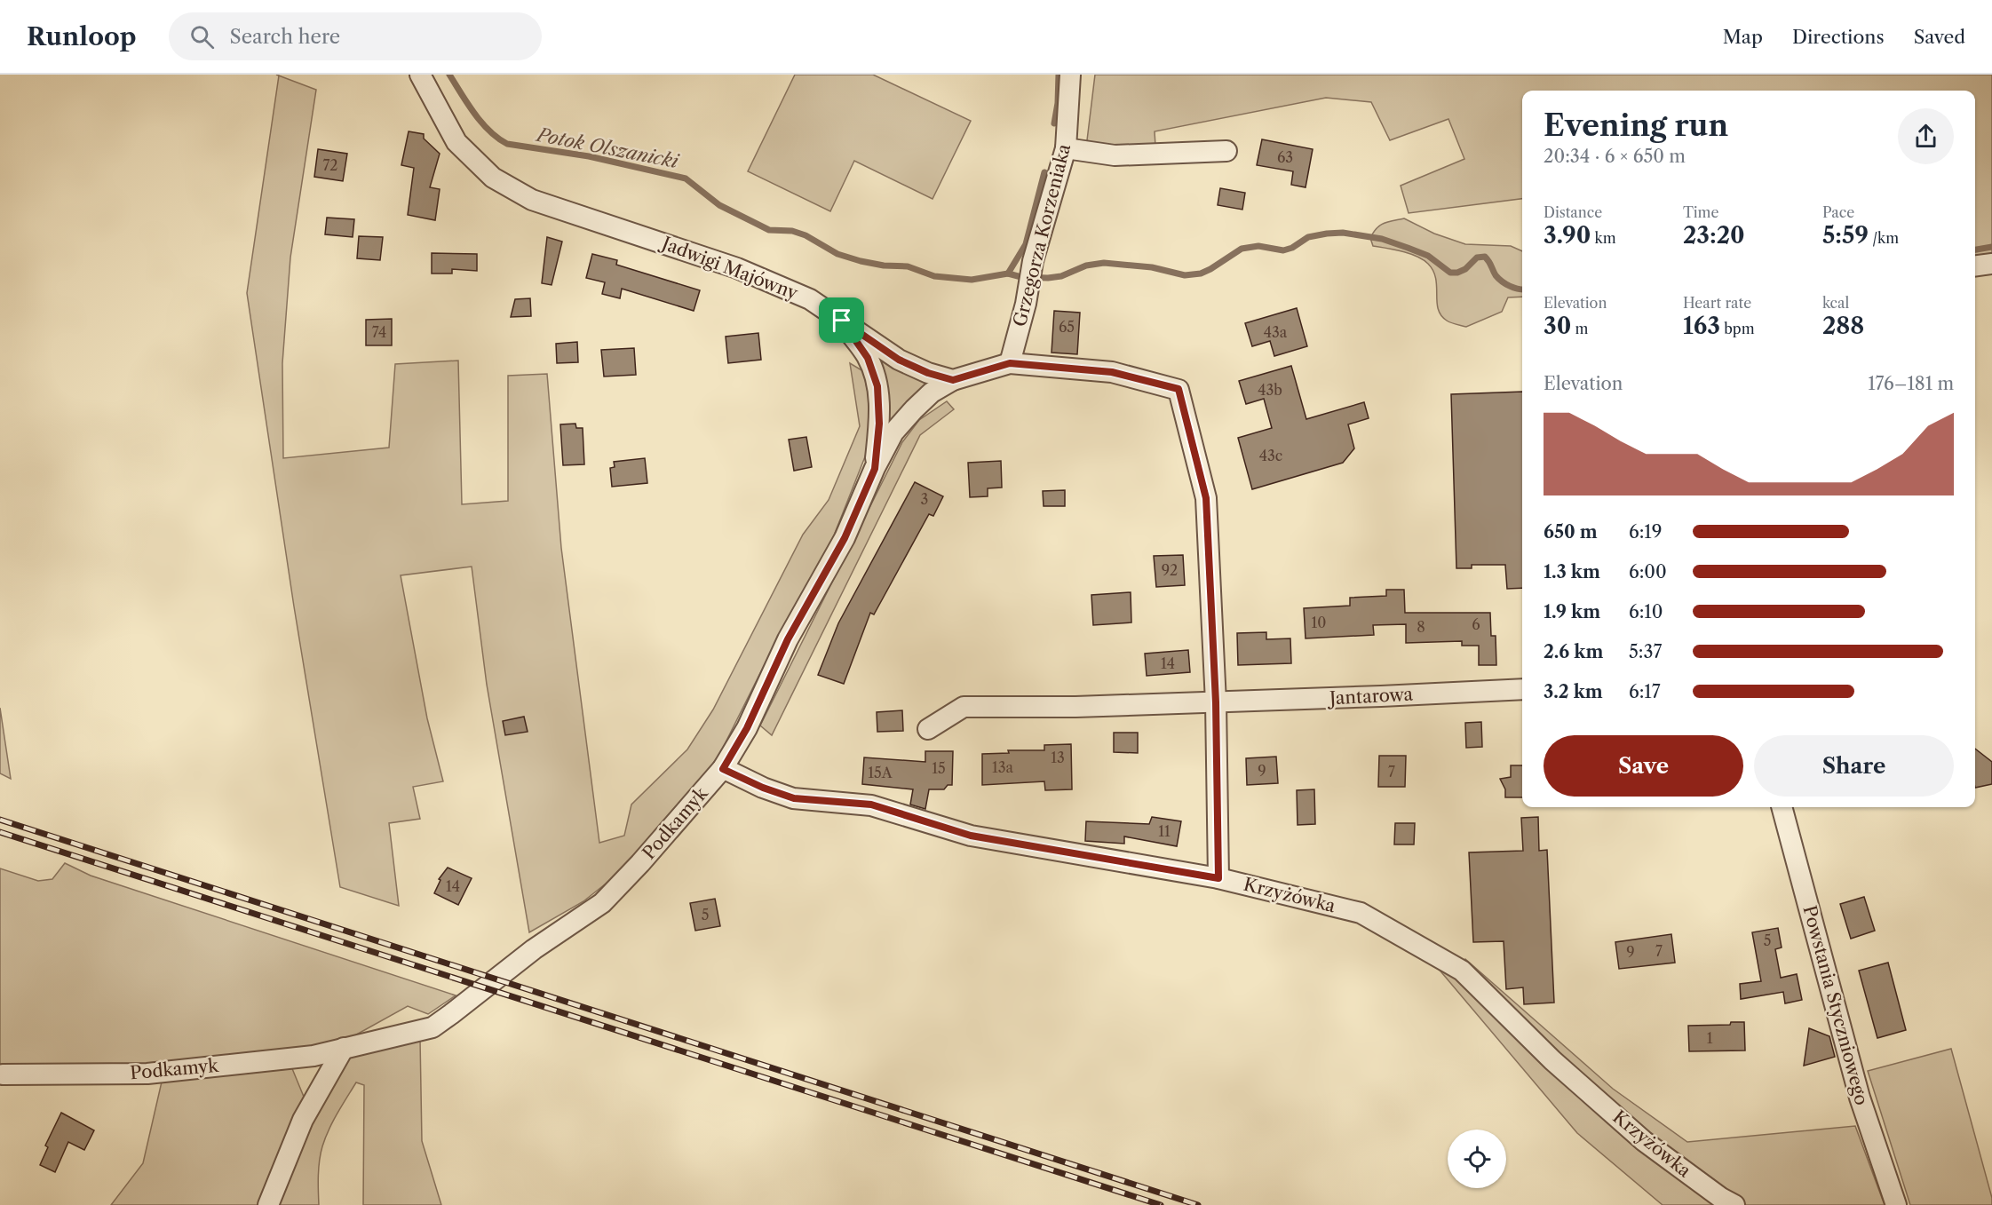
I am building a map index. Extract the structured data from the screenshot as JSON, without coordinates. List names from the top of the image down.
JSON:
{
  "streets": {
    "street": [
      "Grzegorza Korzeniaka",
      "Jadwigi Majówny",
      "Jantarowa",
      "Podkamyk",
      "Krzyżówka",
      "Powstania Styczniowego"
    ]
  },
  "crossings": [
    ["Jadwigi Majówny", "Podkamyk"],
    ["Podkamyk", "Krzyżówka"]
  ],
  "water": ["Potok Olszanicki"],
  "house_numbers": [
    "63",
    "72",
    "65",
    "74",
    "43a",
    "43b",
    "43c",
    "3",
    "92",
    "10",
    "6",
    "8",
    "14",
    "13",
    "13a",
    "15",
    "9",
    "7",
    "15A",
    "11",
    "14",
    "5",
    "5",
    "7",
    "9",
    "1"
  ],
  "page": {
    "header": "Runloop",
    "search": "Search here",
    "nav": ["Map", "Directions", "Saved"],
    "heading": ["Evening run", "20:34 · 6 × 650 m"],
    "stats": [
      ["Distance", "3.90 km"],
      ["Time", "23:20"],
      ["Pace", "5:59 /km"],
      ["Elevation", "30 m"],
      ["Heart rate", "163 bpm"],
      ["kcal", "288"]
    ],
    "chart": ["Elevation", "176–181 m"],
    "list": [
      {
        "name": "650 m",
        "note": "6:19"
      },
      {
        "name": "1.3 km",
        "note": "6:00"
      },
      {
        "name": "1.9 km",
        "note": "6:10"
      },
      {
        "name": "2.6 km",
        "note": "5:37"
      },
      {
        "name": "3.2 km",
        "note": "6:17"
      }
    ],
    "buttons": ["Save", "Share"]
  }
}
